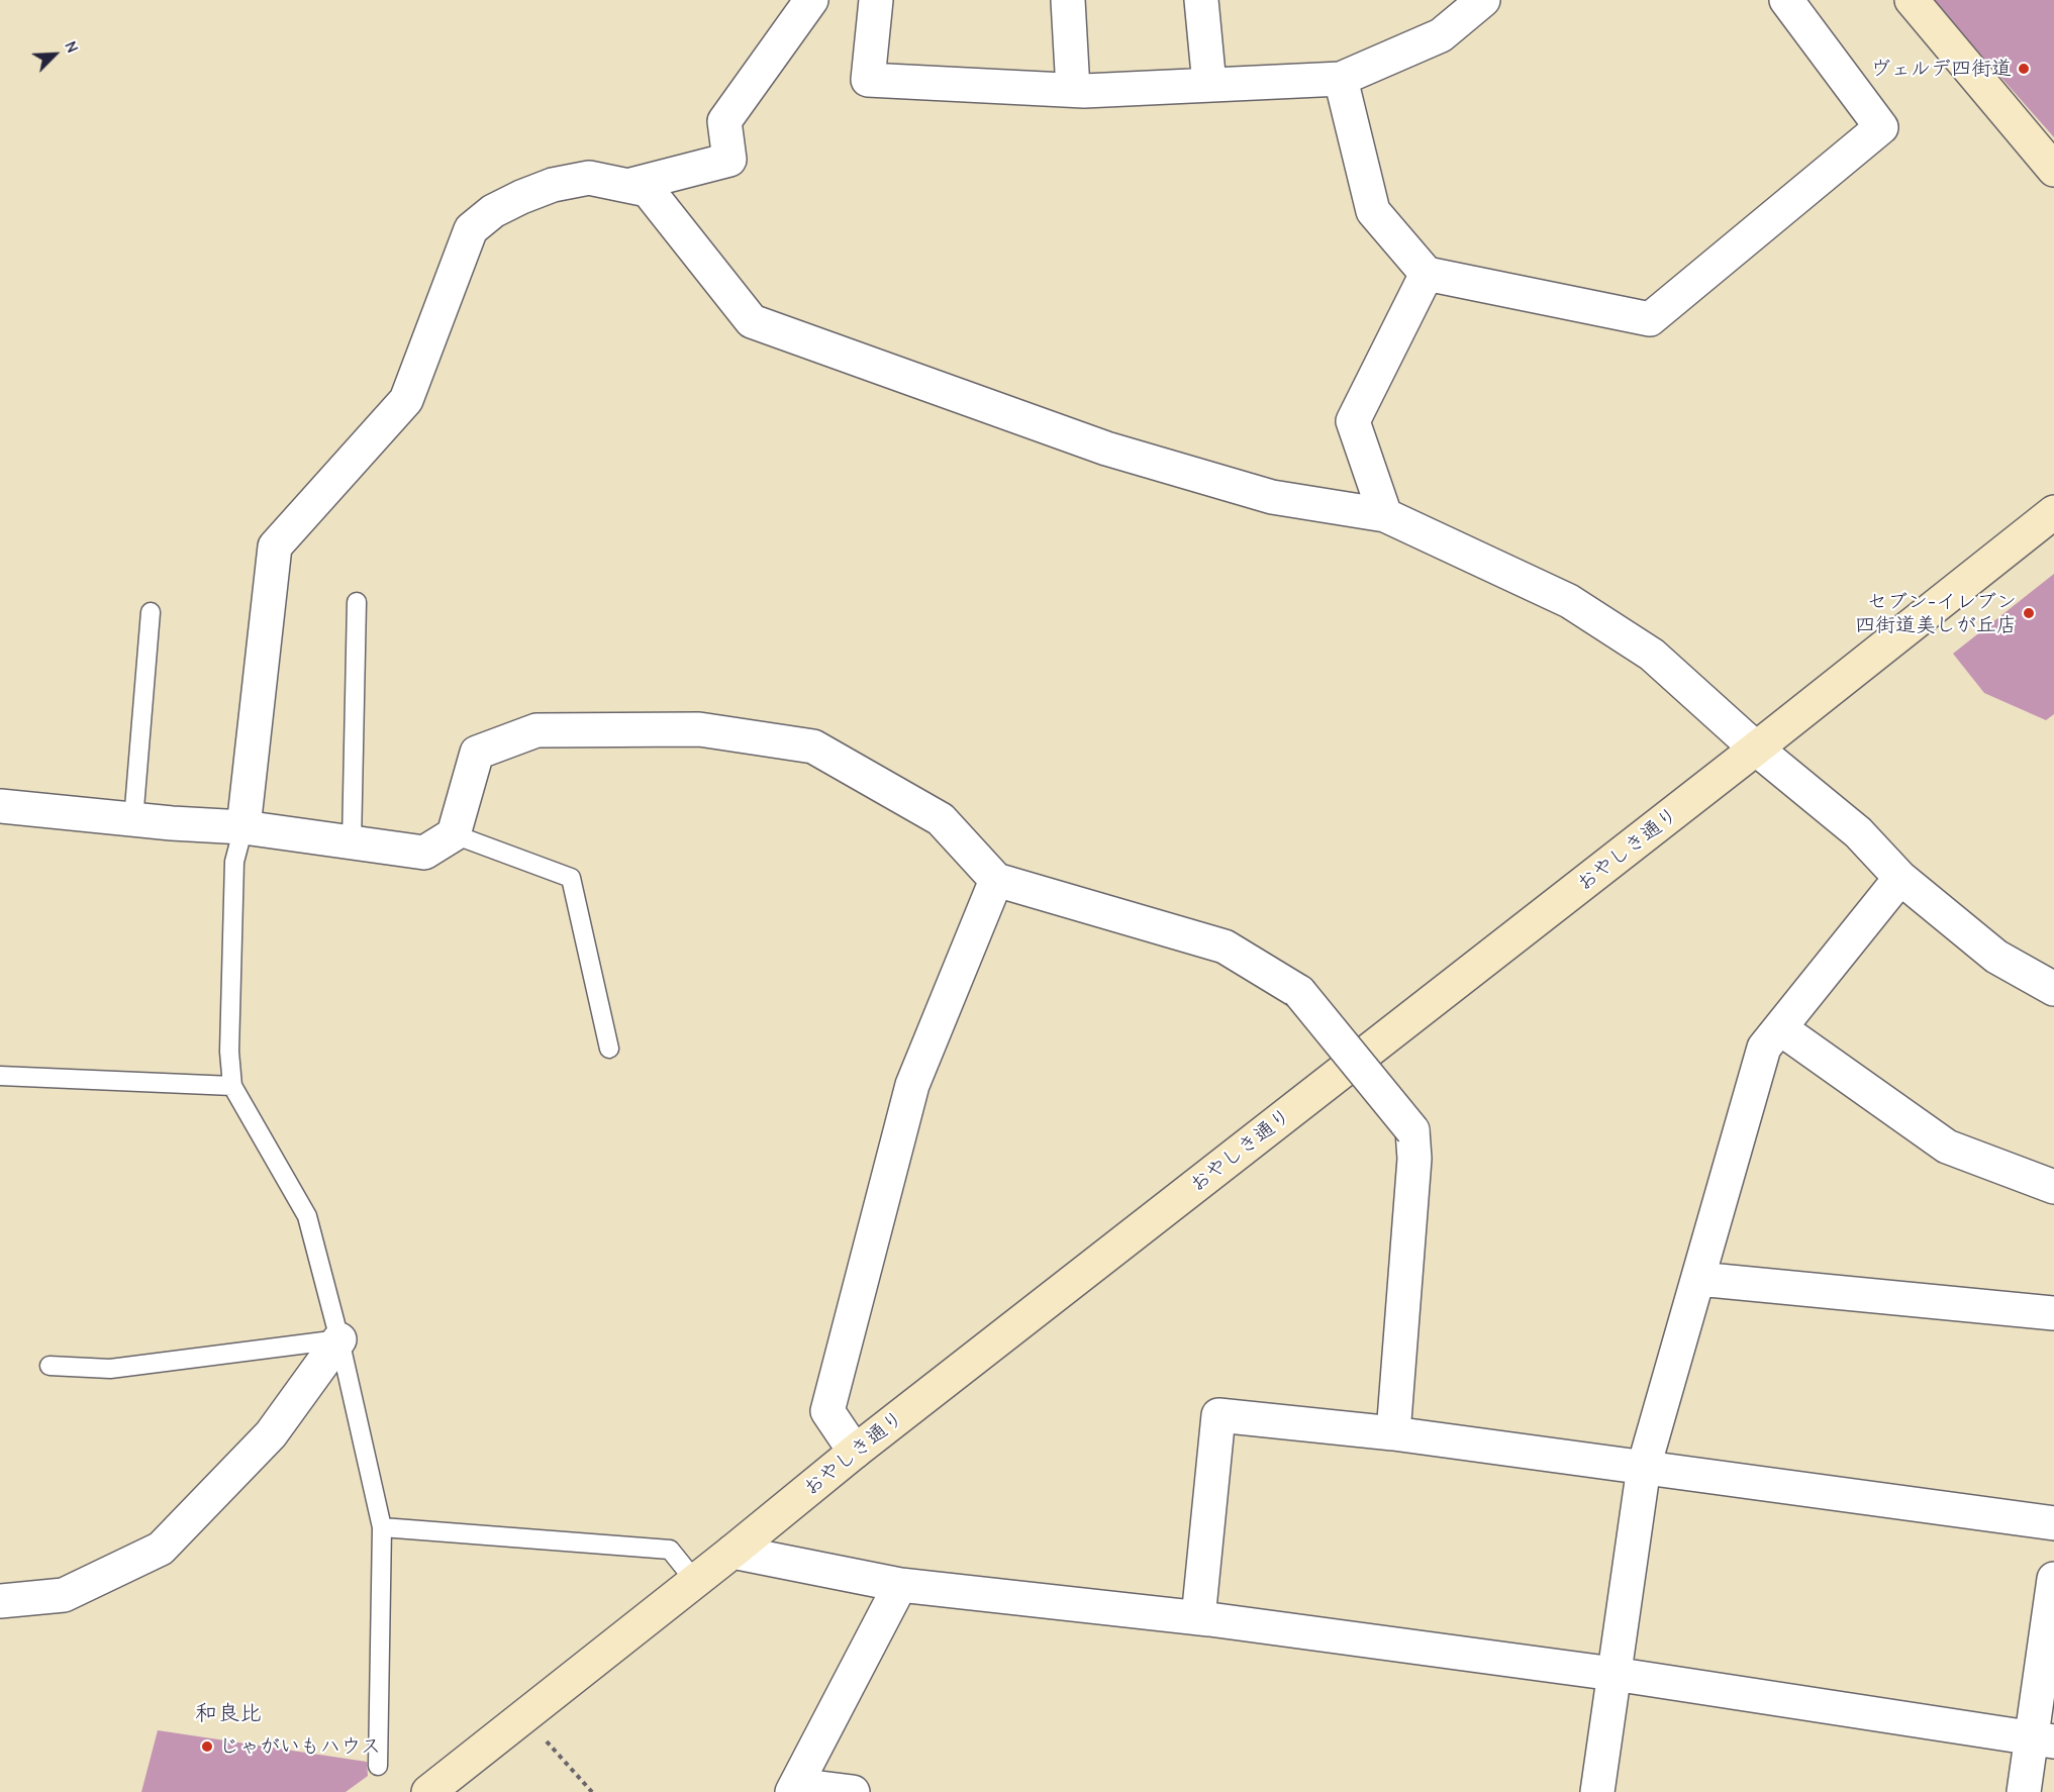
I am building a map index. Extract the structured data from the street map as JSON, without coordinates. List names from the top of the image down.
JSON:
{
  "streets": {
    "street": ["おやしき通り"]
  },
  "districts": ["和良比"],
  "places": ["ヴェルデ四街道", "セブン-イレブン 四街道美しが丘店", "じゃがいもハウス"],
  "north": "top right"
}
